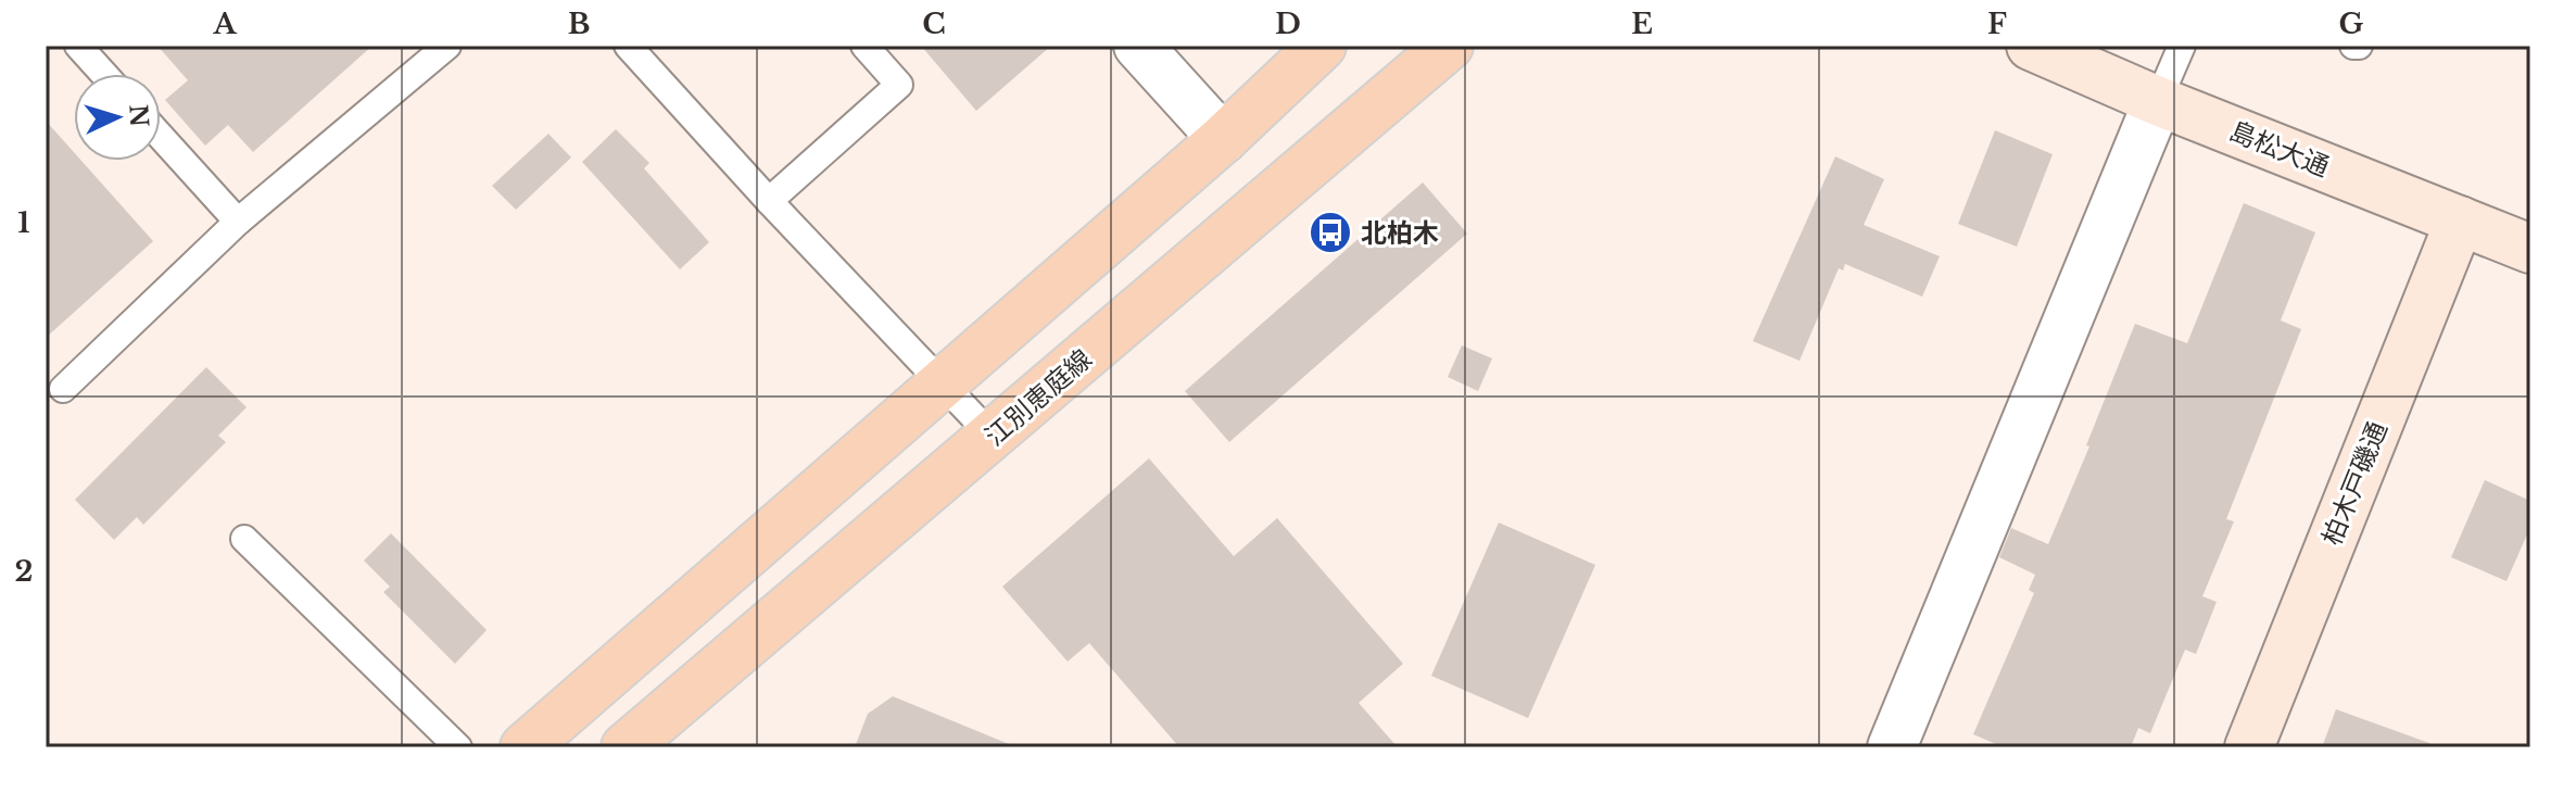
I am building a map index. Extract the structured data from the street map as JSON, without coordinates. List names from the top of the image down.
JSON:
{
  "streets": {
    "main road": ["江別恵庭線"],
    "street": ["島松大通", "柏木戸磯通"]
  },
  "crossings": [
    ["島松大通", "柏木戸磯通"]
  ],
  "places": {
    "bus stop": ["北柏木"]
  },
  "north": "right",
  "grid": {
    "columns": [
      "A",
      "B",
      "C",
      "D",
      "E",
      "F",
      "G"
    ],
    "rows": ["1", "2"]
  }
}
